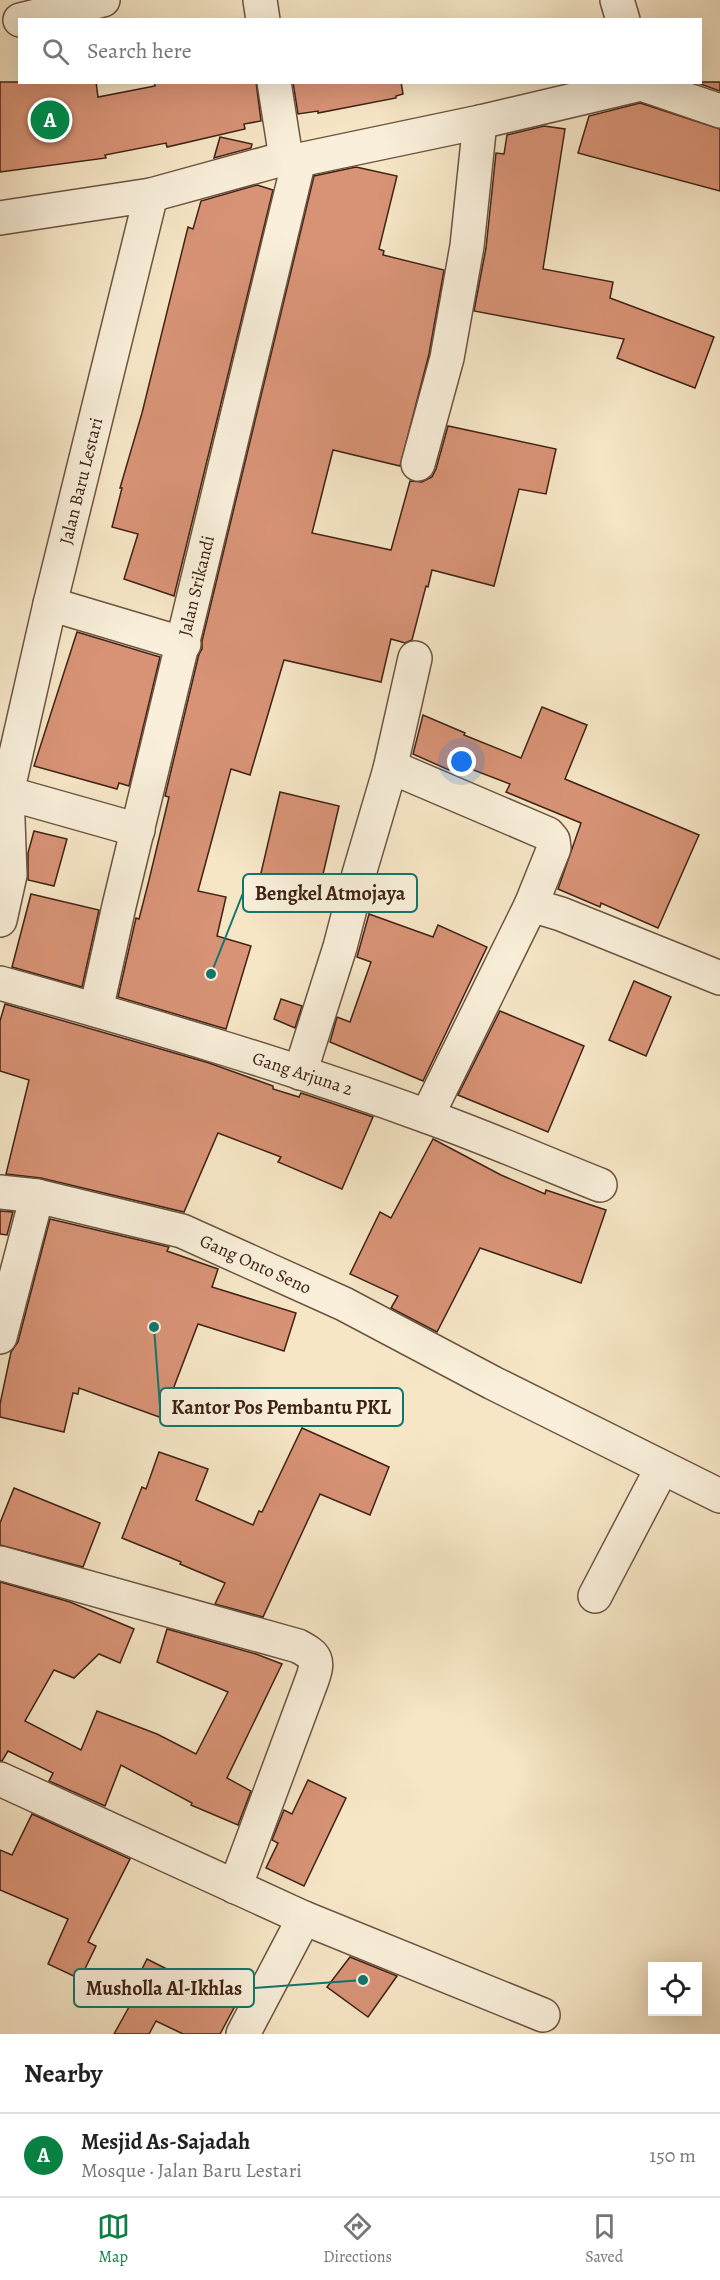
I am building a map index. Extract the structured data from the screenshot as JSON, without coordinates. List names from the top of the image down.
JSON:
{
  "streets": {
    "street": [
      "Jalan Baru Lestari",
      "Jalan Srikandi",
      "Gang Arjuna 2",
      "Gang Onto Seno"
    ]
  },
  "crossings": [
    ["Jalan Srikandi", "Gang Arjuna 2"]
  ],
  "places": ["Bengkel Atmojaya", "Kantor Pos Pembantu PKL", "Musholla Al-Ikhlas"],
  "page": {
    "search": "Search here",
    "pins": "A",
    "heading": "Nearby",
    "list": [
      {
        "mark": "A",
        "name": "Mesjid As-Sajadah",
        "note": "Mosque · Jalan Baru Lestari",
        "value": "150 m"
      }
    ],
    "nav": ["Map", "Directions", "Saved"]
  }
}
